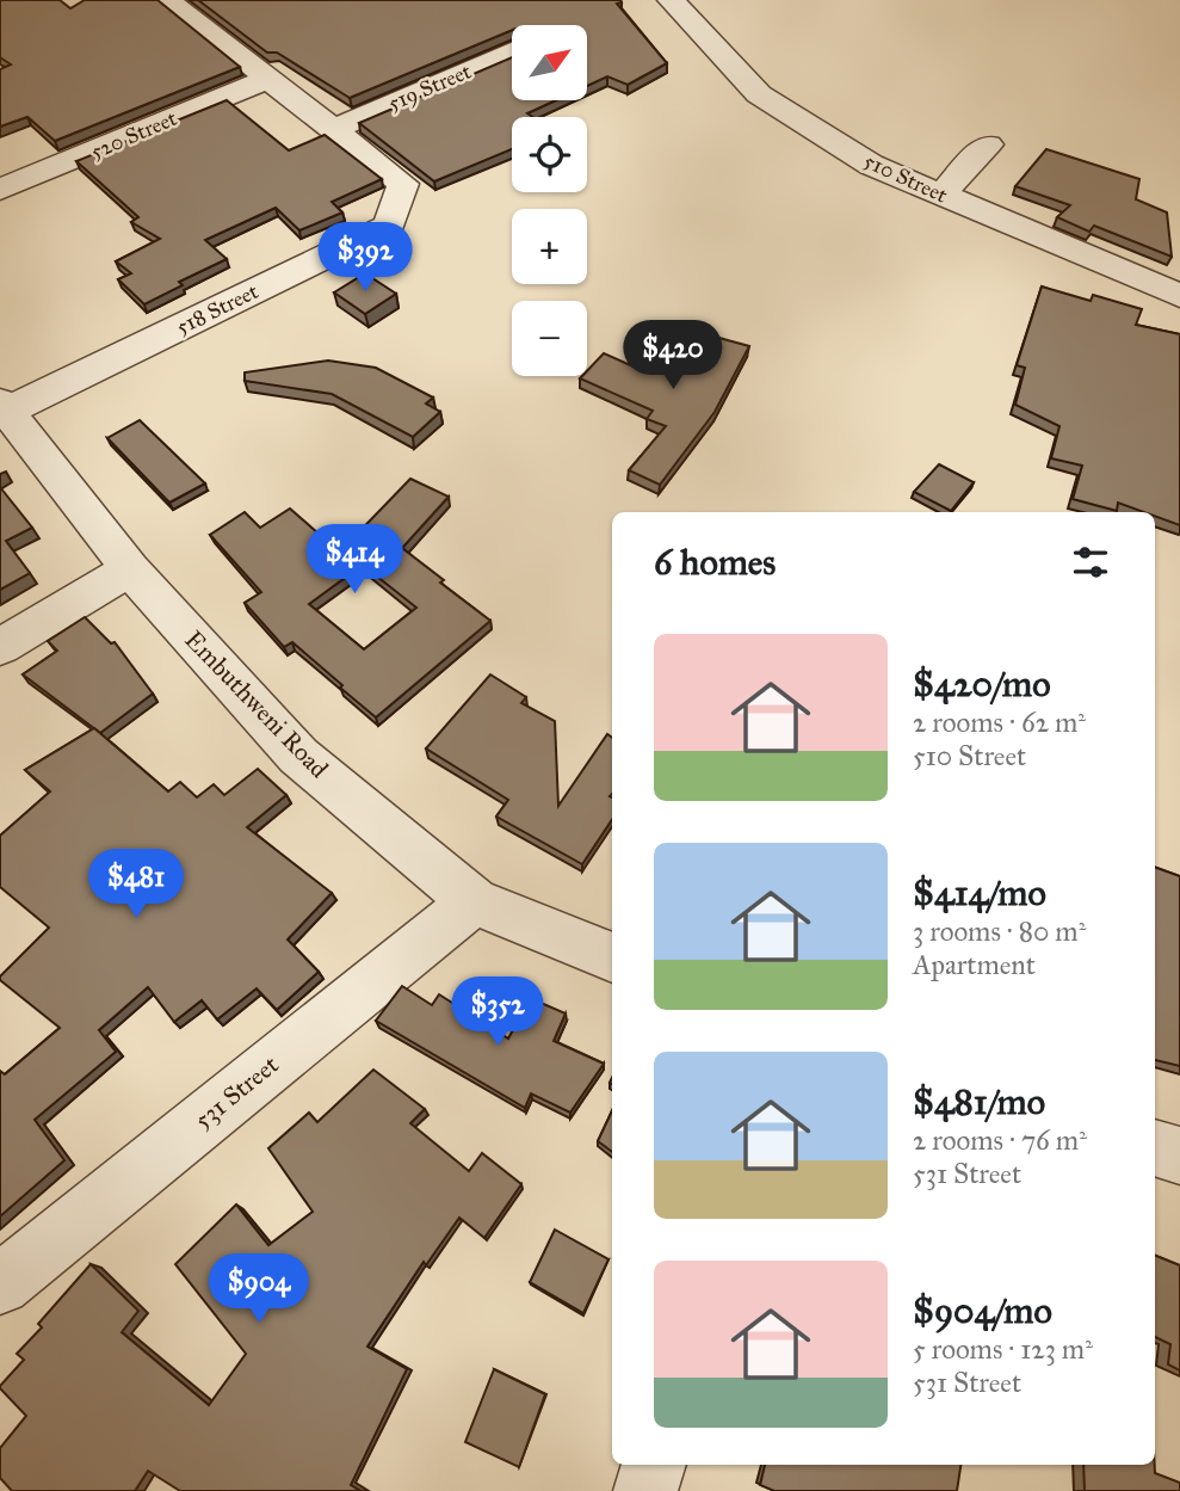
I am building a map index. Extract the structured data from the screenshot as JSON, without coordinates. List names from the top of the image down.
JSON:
{
  "streets": {
    "street": [
      "519 Street",
      "520 Street",
      "510 Street",
      "518 Street",
      "Embuthweni Road",
      "531 Street"
    ]
  },
  "crossings": [
    ["519 Street", "518 Street"],
    ["520 Street", "518 Street"],
    ["518 Street", "Embuthweni Road"],
    ["Embuthweni Road", "531 Street"]
  ],
  "north": "top right",
  "page": {
    "map_buttons": ["+", "−"],
    "price": [
      "$392",
      "$420",
      "$414",
      "$481",
      "$352",
      "$904"
    ],
    "heading": "6 homes",
    "list": [
      {
        "name": "$420/mo",
        "note": "2 rooms · 62 m² · 510 Street"
      },
      {
        "name": "$414/mo",
        "note": "3 rooms · 80 m² · Apartment"
      },
      {
        "name": "$481/mo",
        "note": "2 rooms · 76 m² · 531 Street"
      },
      {
        "name": "$904/mo",
        "note": "5 rooms · 123 m² · 531 Street"
      }
    ]
  }
}
